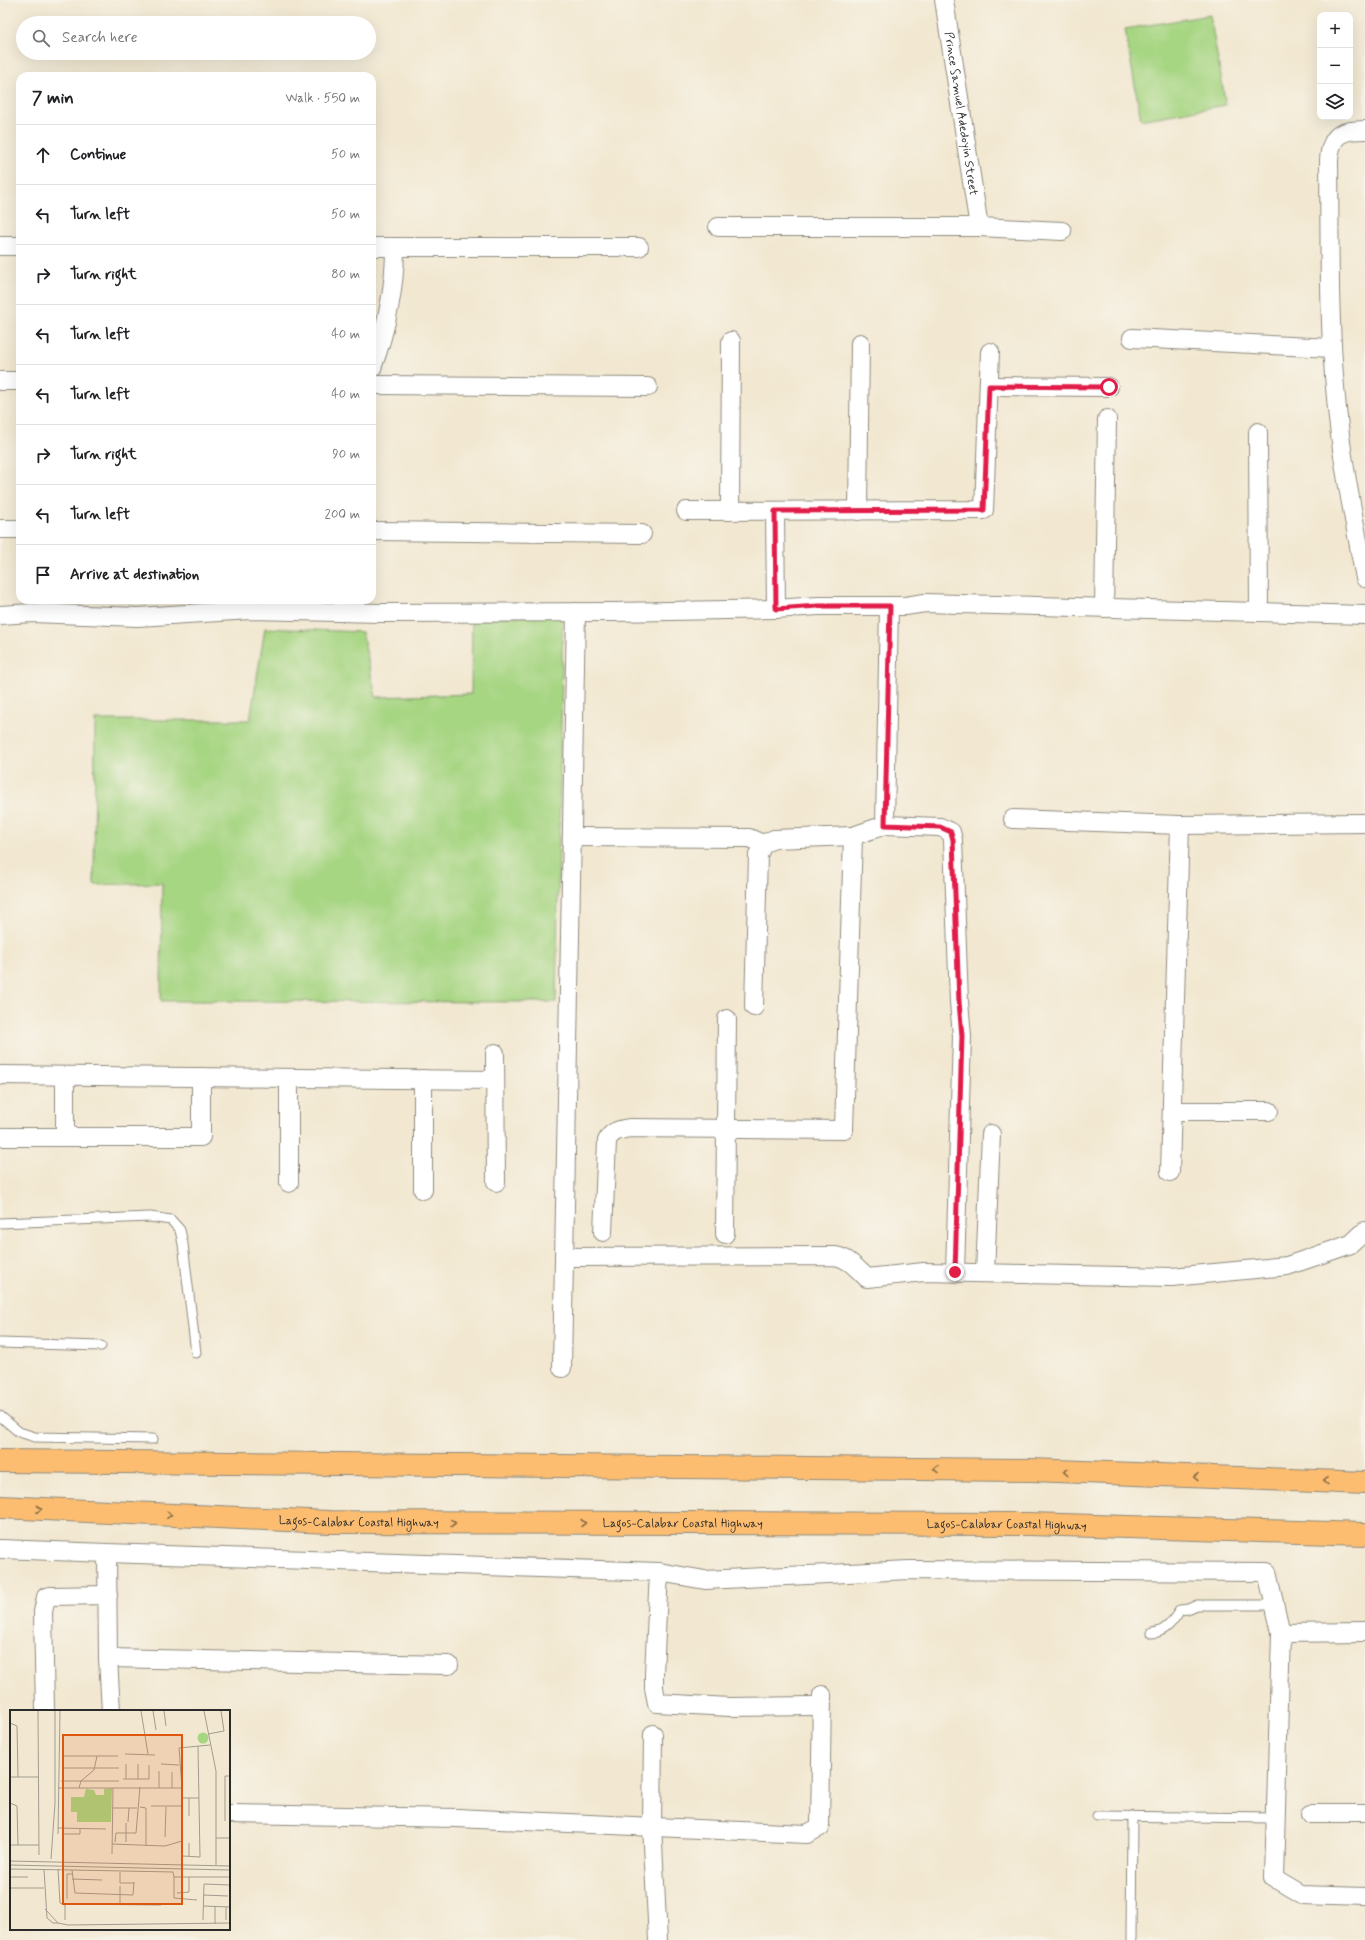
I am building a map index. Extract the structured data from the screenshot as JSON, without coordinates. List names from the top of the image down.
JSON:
{
  "streets": {
    "highway": ["Lagos-Calabar Coastal Highway"],
    "street": ["Prince Samuel Adedoyin Street"]
  },
  "page": {
    "map_buttons": ["+", "−"],
    "search": "Search here",
    "heading": ["7 min", "Walk · 550 m"],
    "list": [
      ["Continue", "50 m"],
      ["Turn left", "50 m"],
      ["Turn right", "80 m"],
      ["Turn left", "40 m"],
      ["Turn left", "40 m"],
      ["Turn right", "90 m"],
      ["Turn left", "200 m"],
      "Arrive at destination"
    ]
  }
}
